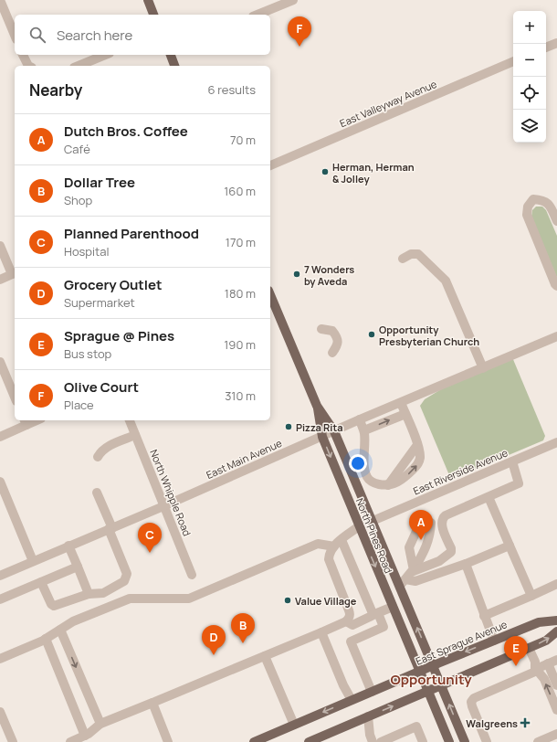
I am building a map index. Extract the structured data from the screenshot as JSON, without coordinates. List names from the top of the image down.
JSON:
{
  "streets": {
    "main road": ["North Pines Road", "East Sprague Avenue"],
    "street": [
      "East Valleyway Avenue",
      "East Main Avenue",
      "East Riverside Avenue",
      "North Whipple Road"
    ]
  },
  "crossings": [
    ["East Main Avenue", "North Whipple Road"],
    ["East Main Avenue", "North Pines Road"],
    ["East Riverside Avenue", "North Pines Road"],
    ["North Pines Road", "East Sprague Avenue"]
  ],
  "districts": ["Opportunity"],
  "places": {
    "other": [
      "Herman, Herman & Jolley",
      "7 Wonders by Aveda",
      "Opportunity Presbyterian Church",
      "Pizza Rita",
      "Value Village"
    ],
    "health": ["Walgreens"]
  },
  "page": {
    "map_buttons": ["+", "−"],
    "search": "Search here",
    "pins": [
      "F",
      "A",
      "C",
      "B",
      "D",
      "E"
    ],
    "heading": ["Nearby", "6 results"],
    "list": [
      {
        "mark": "A",
        "name": "Dutch Bros. Coffee",
        "note": "Café",
        "value": "70 m"
      },
      {
        "mark": "B",
        "name": "Dollar Tree",
        "note": "Shop",
        "value": "160 m"
      },
      {
        "mark": "C",
        "name": "Planned Parenthood",
        "note": "Hospital",
        "value": "170 m"
      },
      {
        "mark": "D",
        "name": "Grocery Outlet",
        "note": "Supermarket",
        "value": "180 m"
      },
      {
        "mark": "E",
        "name": "Sprague @ Pines",
        "note": "Bus stop",
        "value": "190 m"
      },
      {
        "mark": "F",
        "name": "Olive Court",
        "note": "Place",
        "value": "310 m"
      }
    ]
  }
}
